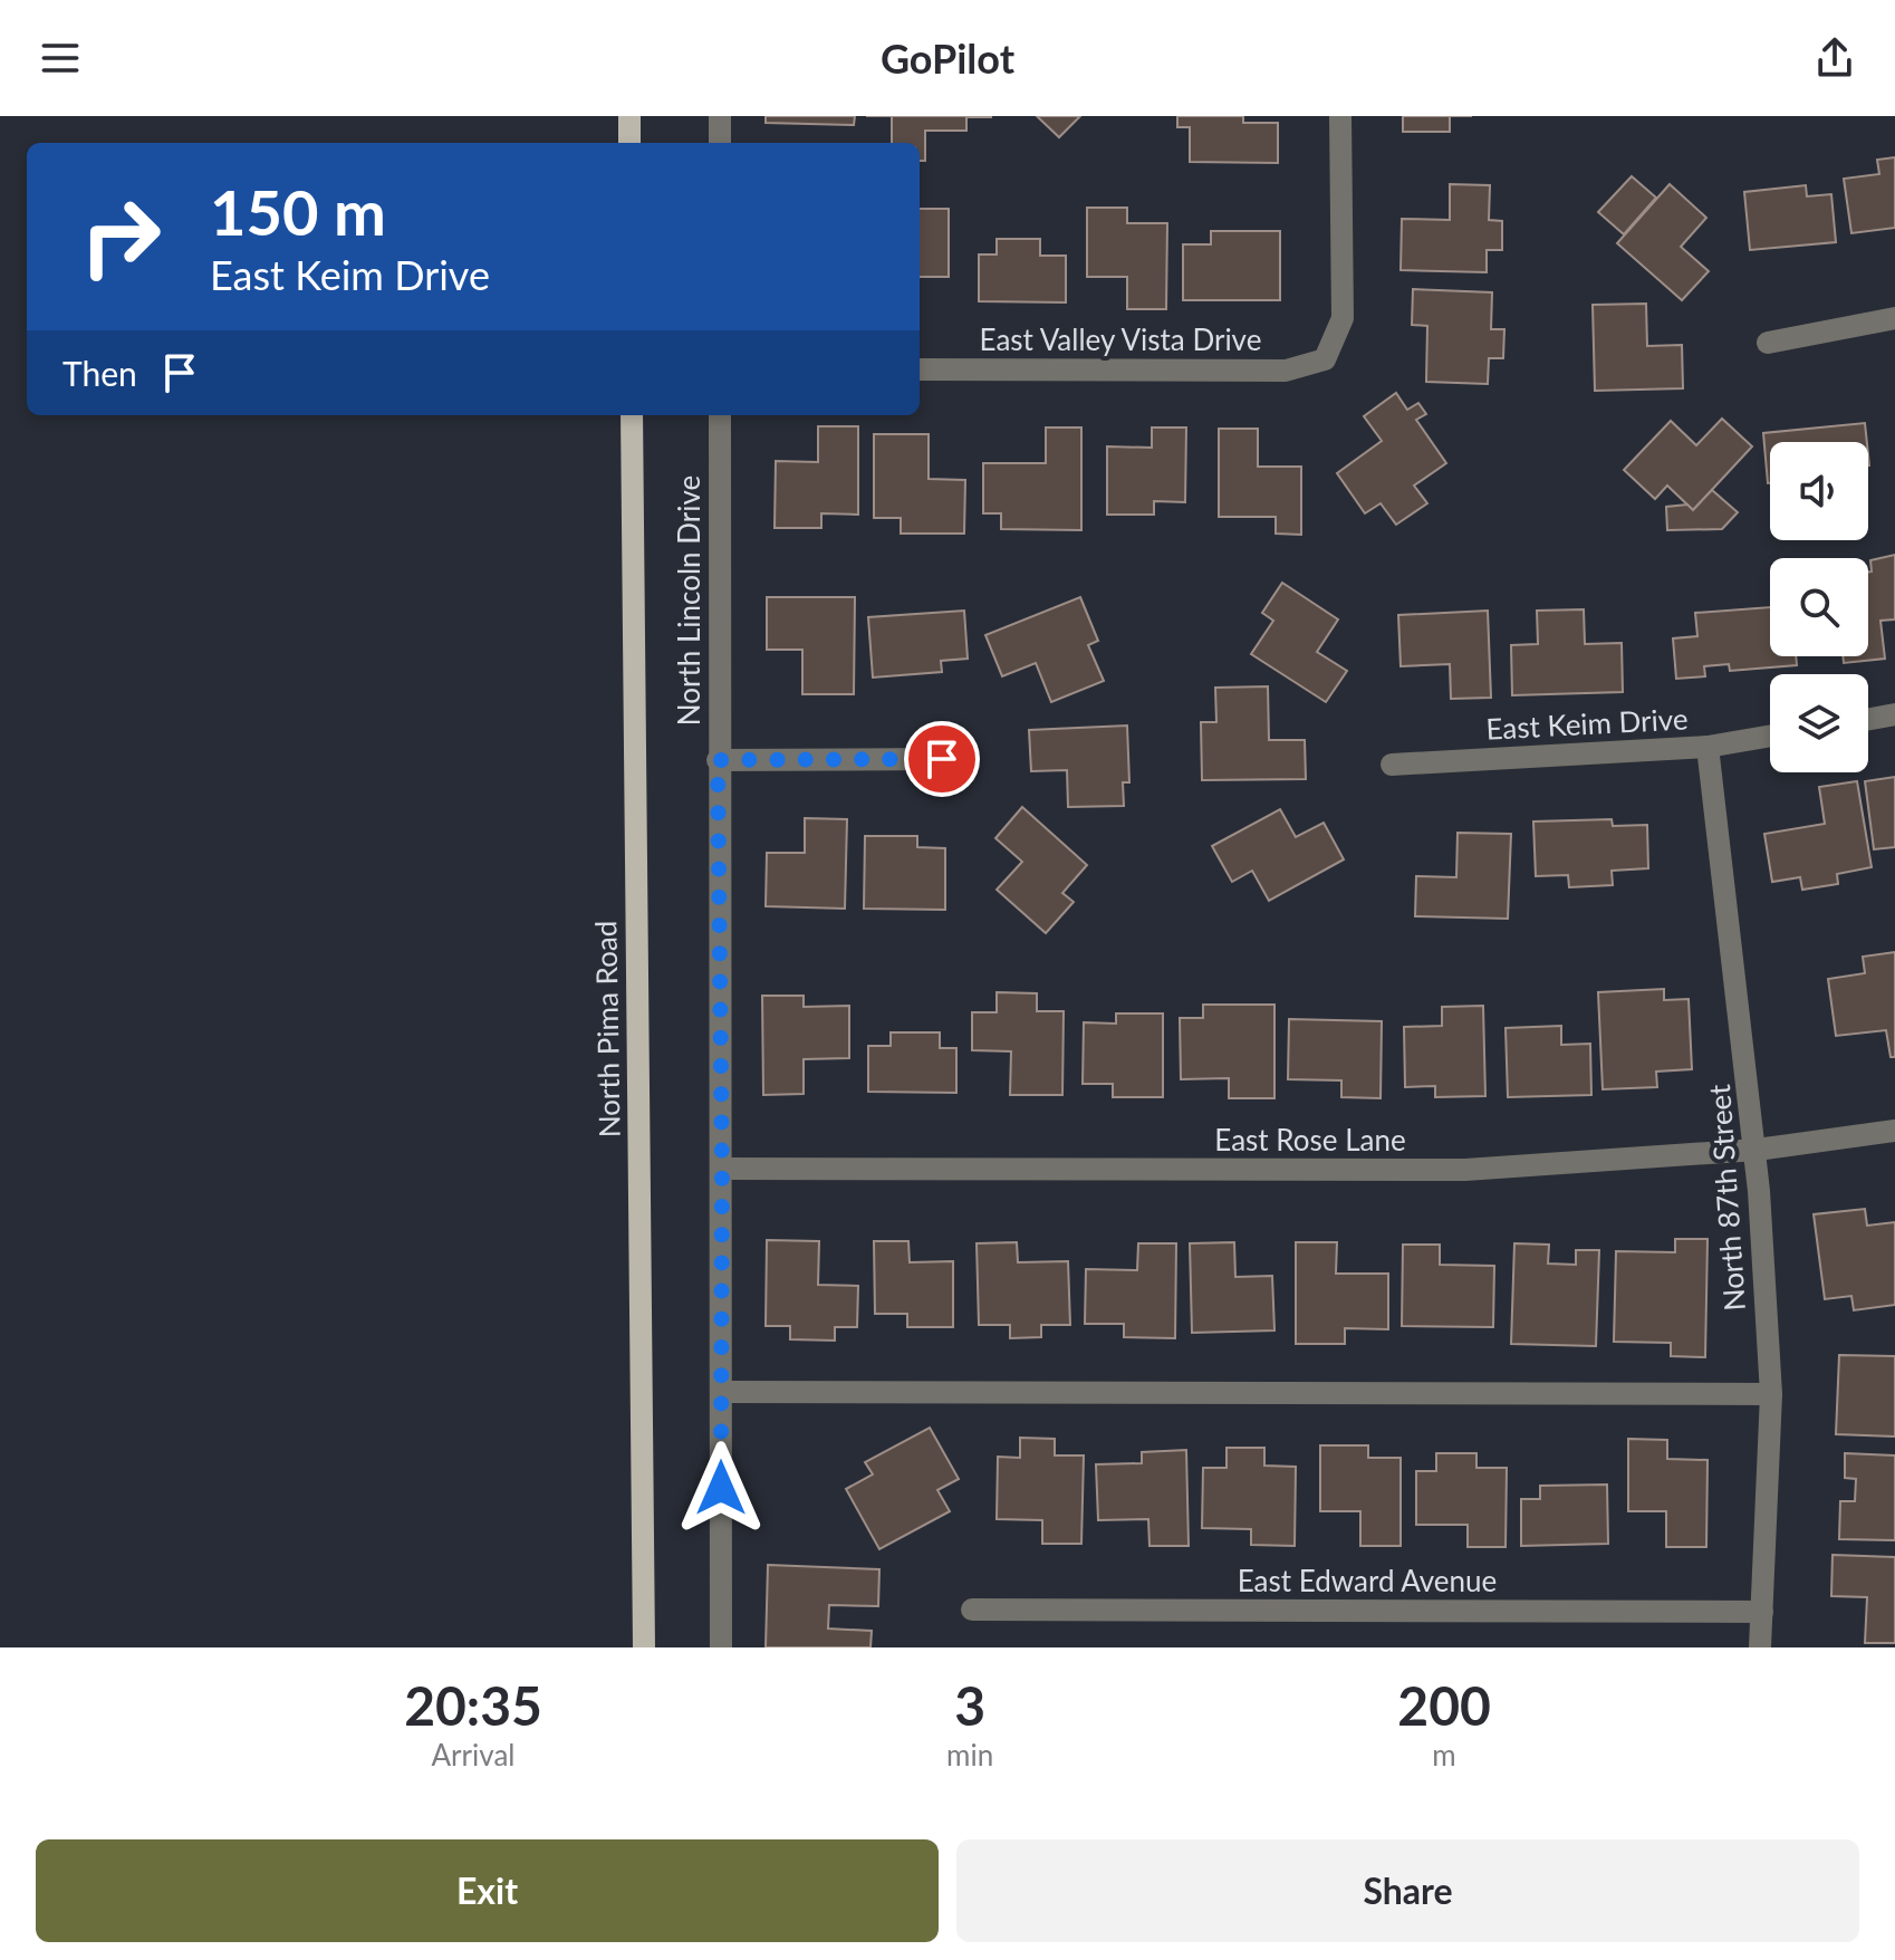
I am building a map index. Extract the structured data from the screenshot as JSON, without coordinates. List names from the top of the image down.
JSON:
{
  "streets": {
    "main road": ["North Pima Road"],
    "street": [
      "East Valley Vista Drive",
      "North Lincoln Drive",
      "East Keim Drive",
      "East Rose Lane",
      "North 87th Street",
      "East Edward Avenue"
    ]
  },
  "crossings": [
    ["North Lincoln Drive", "East Rose Lane"],
    ["East Keim Drive", "North 87th Street"],
    ["East Rose Lane", "North 87th Street"],
    ["North 87th Street", "East Edward Avenue"]
  ],
  "page": {
    "header": "GoPilot",
    "turn": ["150 m", "East Keim Drive"],
    "then": "Then",
    "eta": [
      "20:35",
      "Arrival",
      "3",
      "min",
      "200",
      "m"
    ],
    "buttons": ["Exit", "Share"]
  }
}
